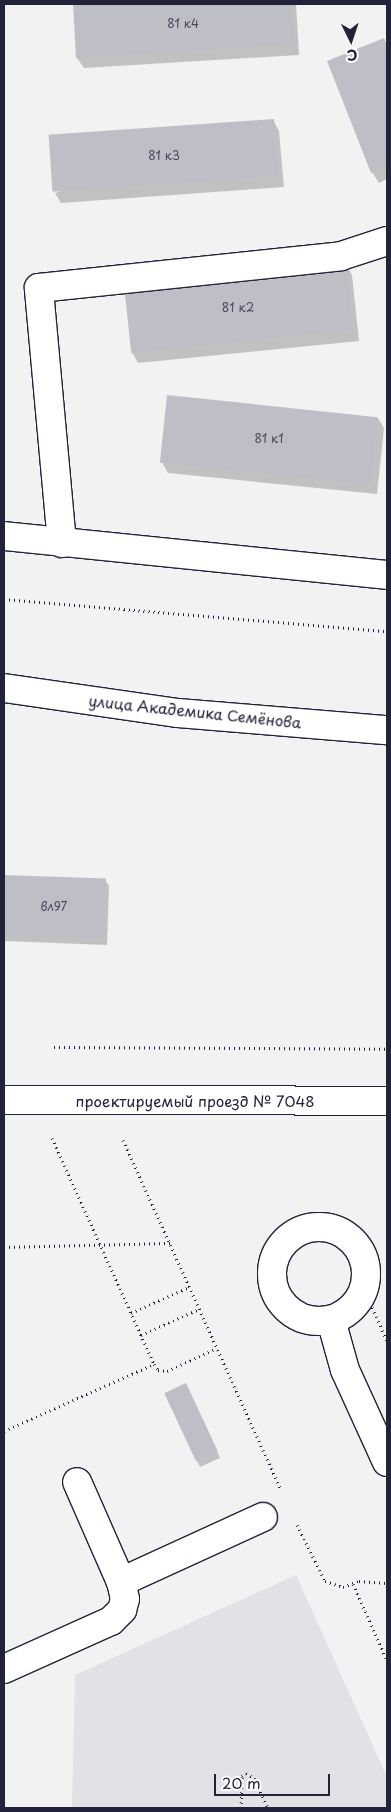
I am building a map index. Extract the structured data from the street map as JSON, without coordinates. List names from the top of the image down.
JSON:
{
  "streets": {
    "street": ["улица Академика Семёнова", "проектируемый проезд № 7048"]
  },
  "house_numbers": [
    "81 к4",
    "81 к3",
    "81 к2",
    "81 к1",
    "вл97"
  ],
  "scale_bar": "20 m",
  "north": "bottom"
}
